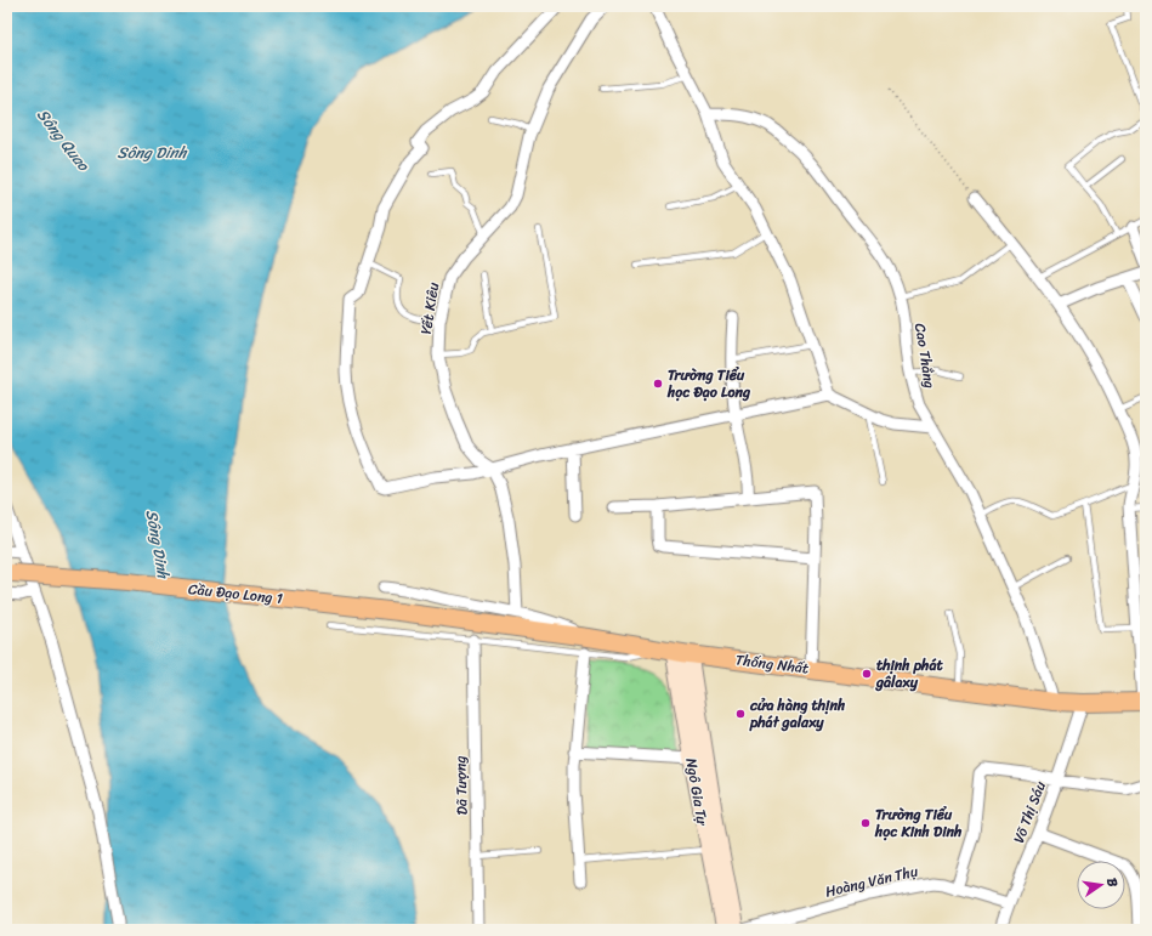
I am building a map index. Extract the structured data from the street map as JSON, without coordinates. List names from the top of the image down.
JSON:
{
  "streets": {
    "main road": ["Cầu Đạo Long 1", "Thống Nhất", "Ngô Gia Tự"],
    "street": [
      "Yết Kiêu",
      "Cao Thắng",
      "Dã Tượng",
      "Võ Thị Sáu",
      "Hoàng Văn Thụ"
    ]
  },
  "crossings": [
    ["Cao Thắng", "Thống Nhất"],
    ["Cầu Đạo Long 1", "Thống Nhất"],
    ["Thống Nhất", "Ngô Gia Tự"],
    ["Thống Nhất", "Võ Thị Sáu"],
    ["Võ Thị Sáu", "Hoàng Văn Thụ"]
  ],
  "water": ["Sông Quao", "Sông Dinh"],
  "places": [
    "Trường Tiểu học Đạo Long",
    "thịnh phát gâlaxy",
    "cửa hàng thịnh phát galaxy",
    "Trường Tiểu học Kinh Dinh"
  ],
  "north": "right"
}
